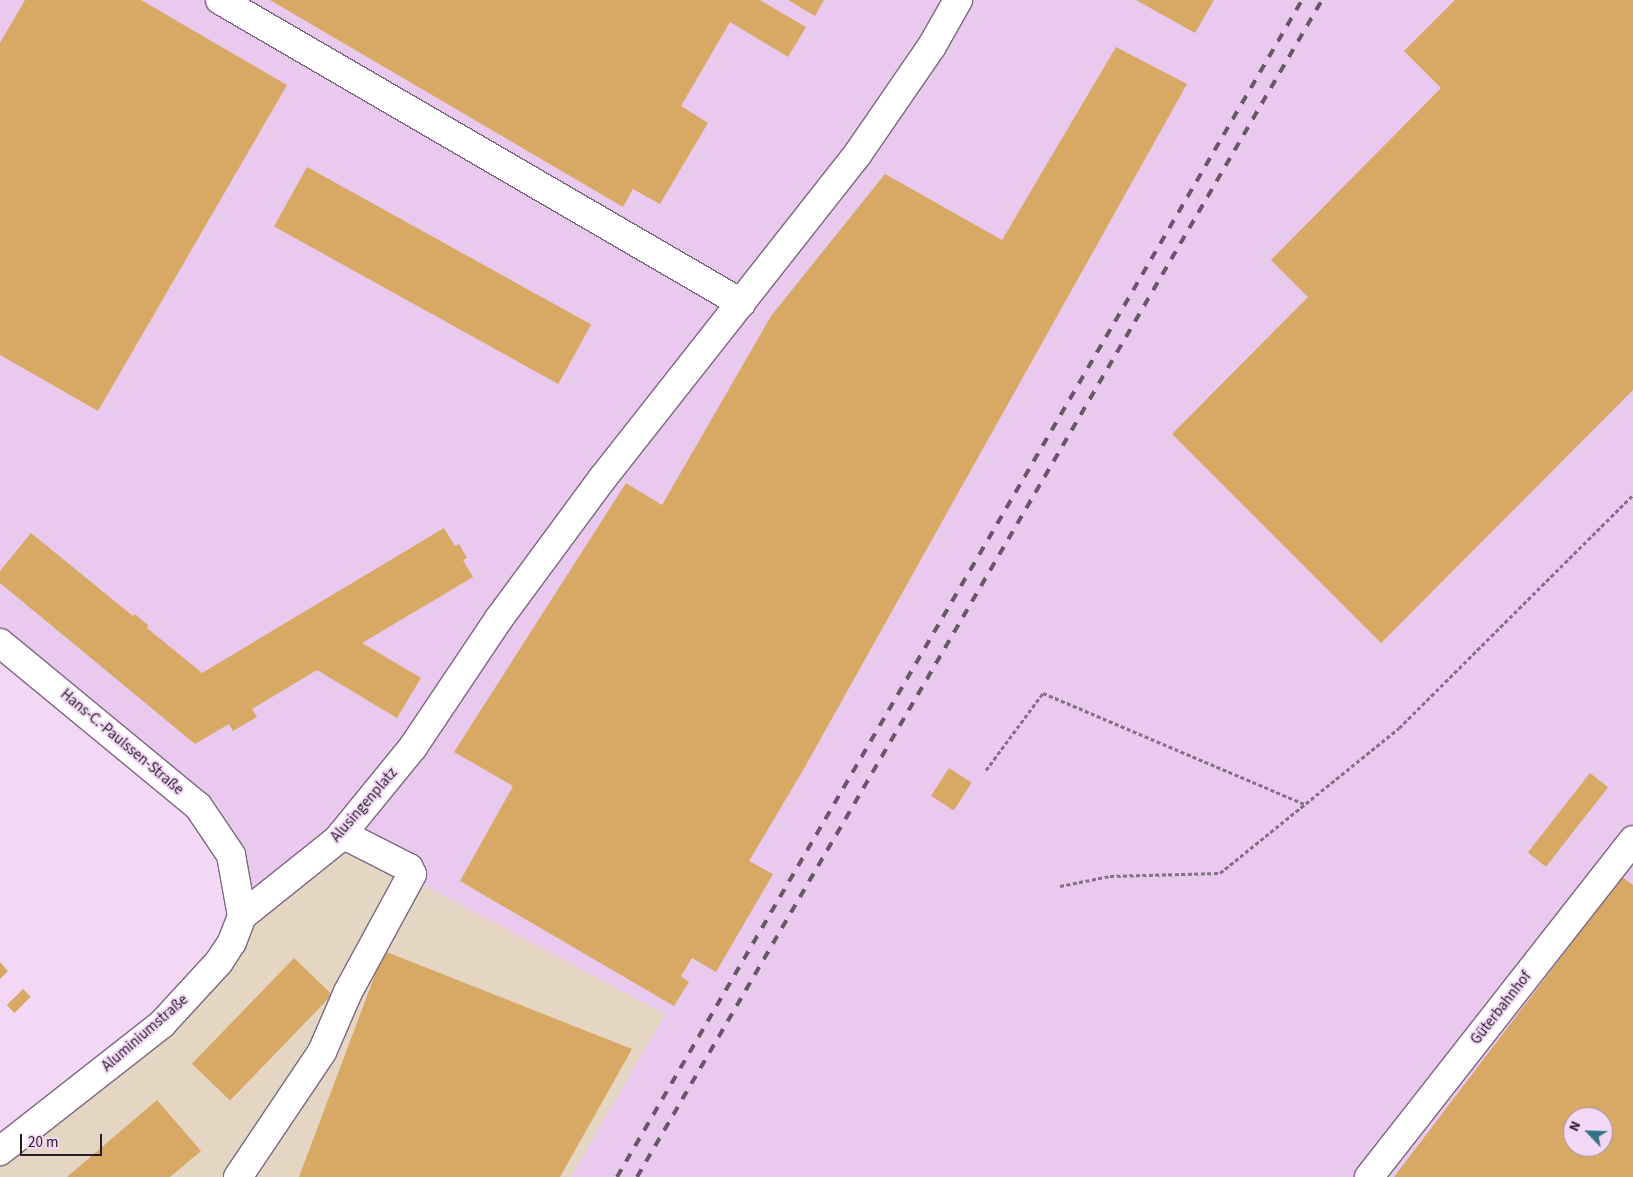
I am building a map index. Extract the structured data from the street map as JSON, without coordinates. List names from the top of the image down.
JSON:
{
  "streets": {
    "street": [
      "Hans-C.-Paulssen-Straße",
      "Alusingenplatz",
      "Güterbahnhof",
      "Aluminiumstraße"
    ]
  },
  "crossings": [
    ["Hans-C.-Paulssen-Straße", "Alusingenplatz"],
    ["Hans-C.-Paulssen-Straße", "Aluminiumstraße"],
    ["Alusingenplatz", "Aluminiumstraße"]
  ],
  "scale_bar": "20 m",
  "north": "top left"
}
